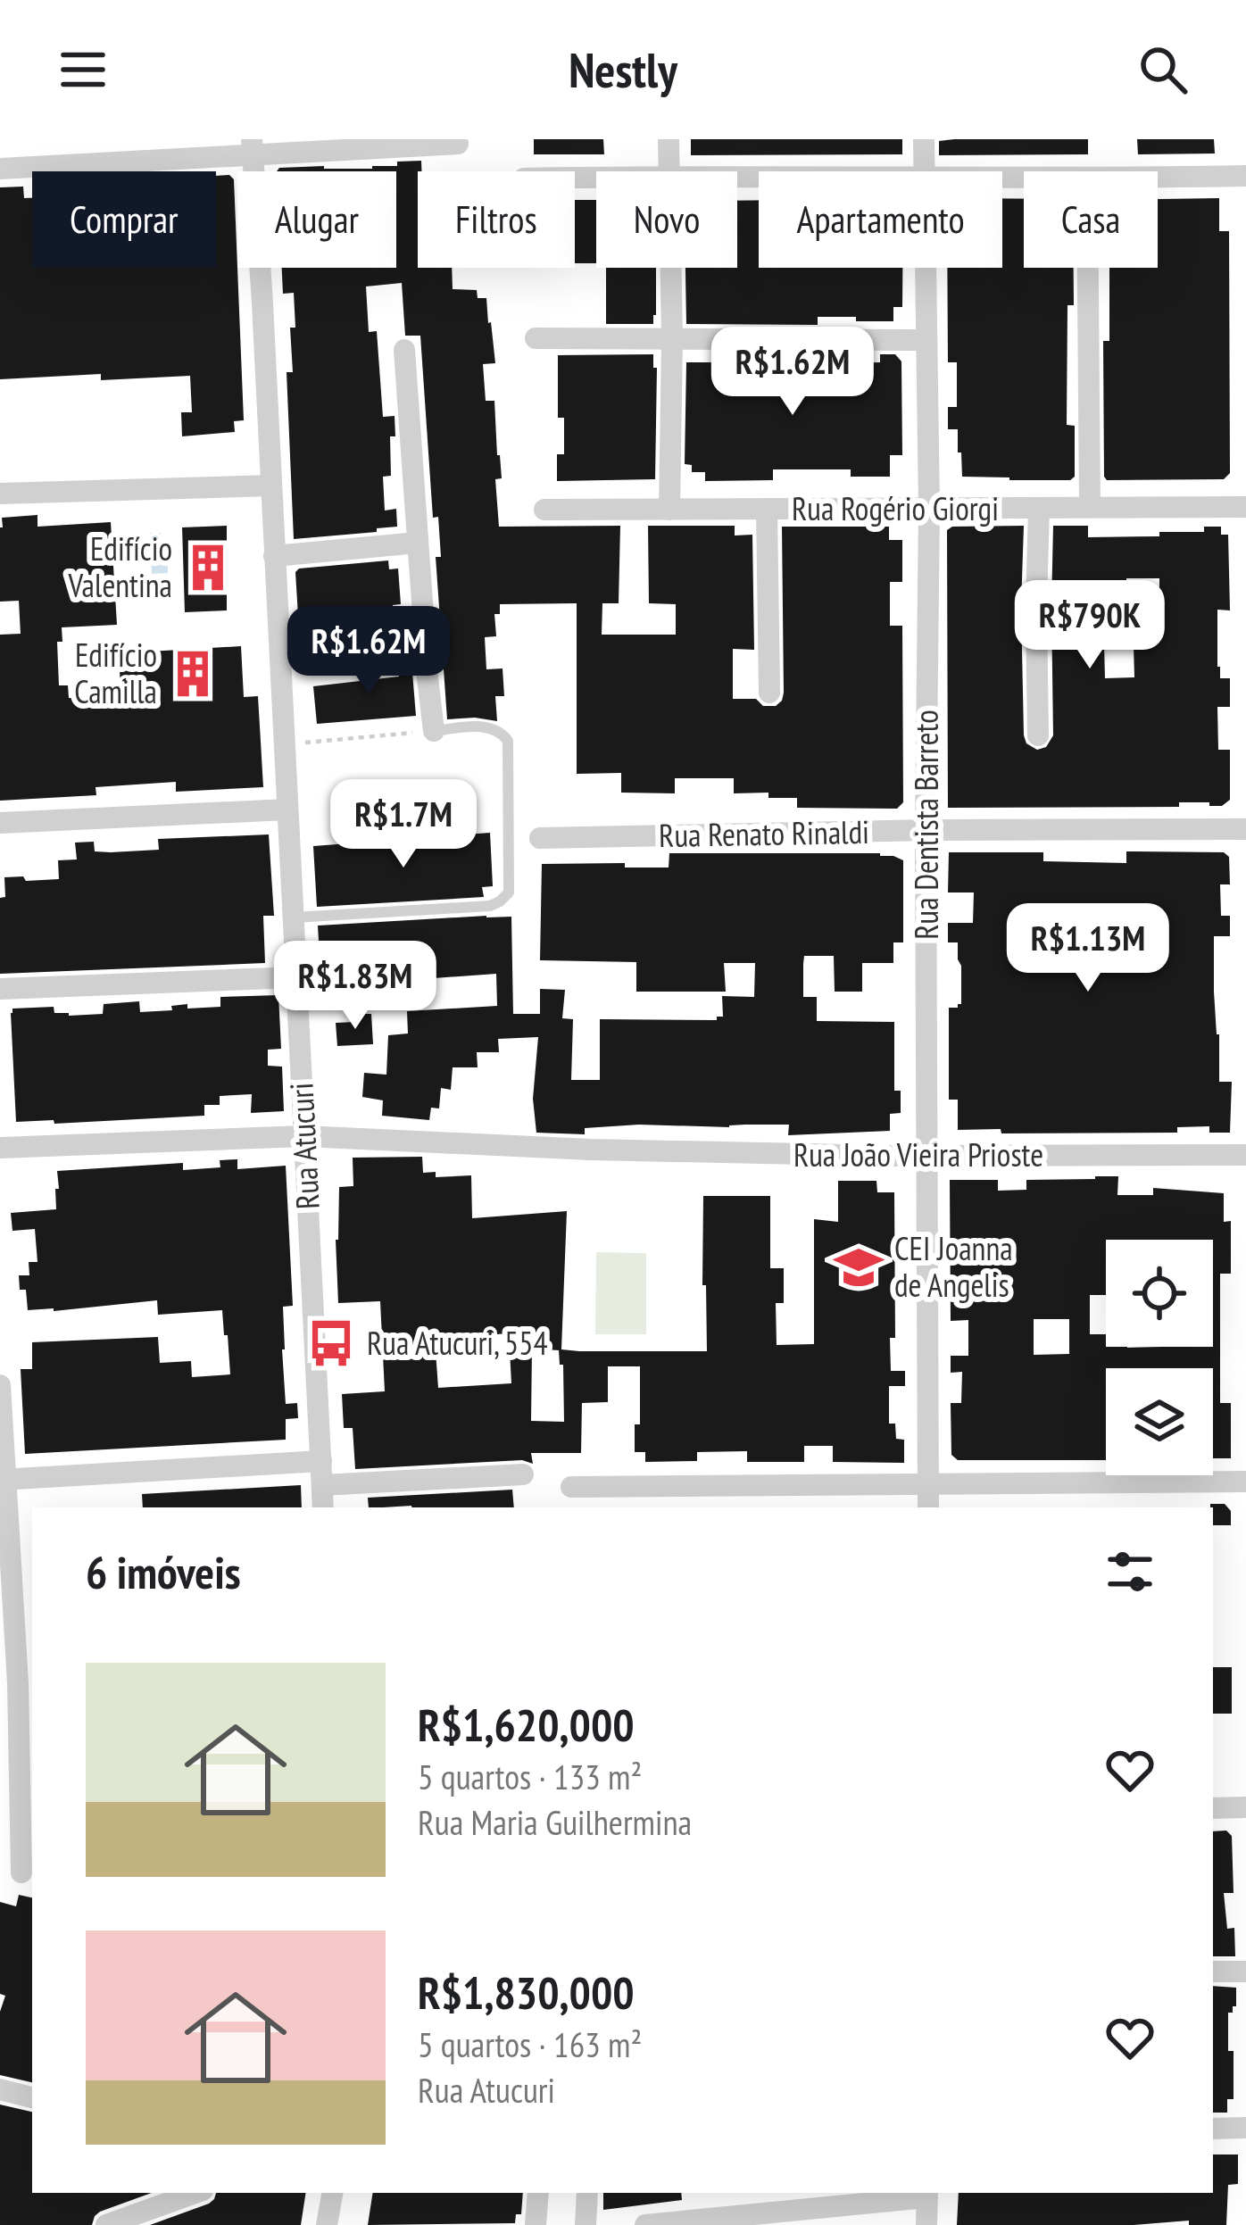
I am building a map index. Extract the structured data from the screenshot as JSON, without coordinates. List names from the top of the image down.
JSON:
{
  "streets": {
    "street": [
      "Rua Rogério Giorgi",
      "Rua Dentista Barreto",
      "Rua Renato Rinaldi",
      "Rua Atucuri",
      "Rua João Vieira Prioste"
    ]
  },
  "crossings": [
    ["Rua Rogério Giorgi", "Rua Dentista Barreto"],
    ["Rua Dentista Barreto", "Rua Renato Rinaldi"],
    ["Rua Dentista Barreto", "Rua João Vieira Prioste"],
    ["Rua Atucuri", "Rua João Vieira Prioste"]
  ],
  "places": {
    "building": ["Edifício Valentina", "Edifício Camilla"],
    "school or university": ["CEI Joanna de Angelis"],
    "bus stop": ["Rua Atucuri, 554"]
  },
  "page": {
    "header": "Nestly",
    "chip": [
      "Comprar",
      "Alugar",
      "Filtros",
      "Novo",
      "Apartamento",
      "Casa"
    ],
    "price": [
      "R$1.62M",
      "R$790K",
      "R$1.62M",
      "R$1.7M",
      "R$1.13M",
      "R$1.83M"
    ],
    "heading": "6 imóveis",
    "list": [
      {
        "name": "R$1,620,000",
        "note": "5 quartos · 133 m² · Rua Maria Guilhermina"
      },
      {
        "name": "R$1,830,000",
        "note": "5 quartos · 163 m² · Rua Atucuri"
      }
    ]
  }
}
